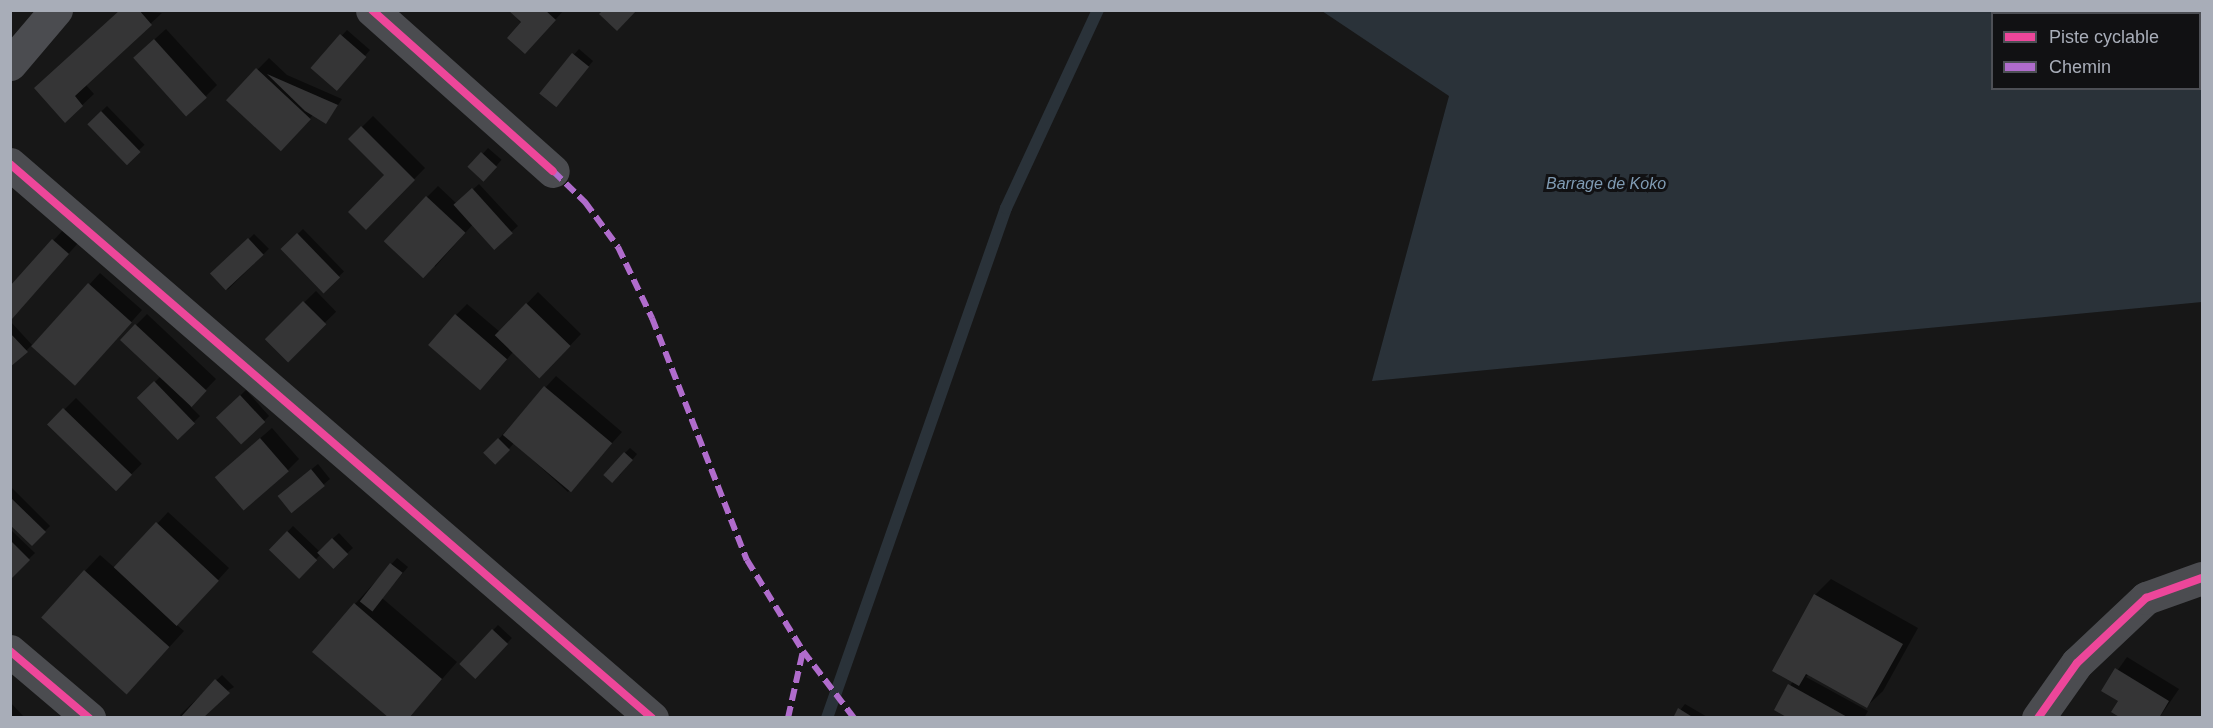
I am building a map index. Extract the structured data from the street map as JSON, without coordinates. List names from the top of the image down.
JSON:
{
  "water": ["Barrage de Koko"],
  "legend": ["Piste cyclable", "Chemin"]
}
